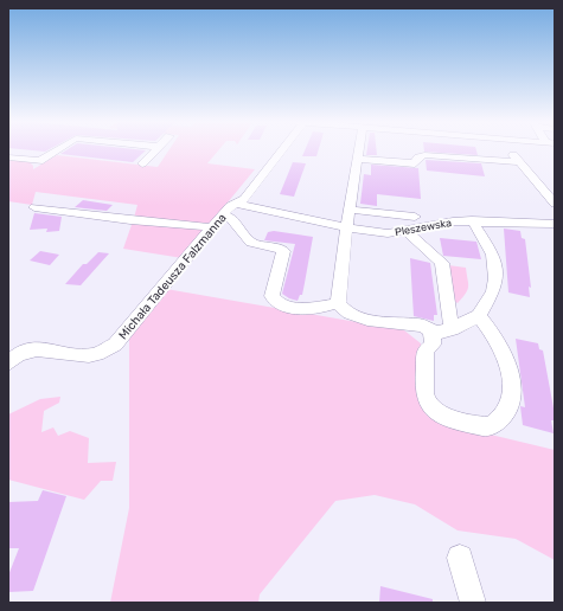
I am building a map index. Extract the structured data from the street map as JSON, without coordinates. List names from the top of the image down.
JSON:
{
  "streets": {
    "street": ["Pleszewska", "Michała Tadeusza Falzmanna"]
  },
  "crossings": [
    ["Pleszewska", "Michała Tadeusza Falzmanna"]
  ]
}
